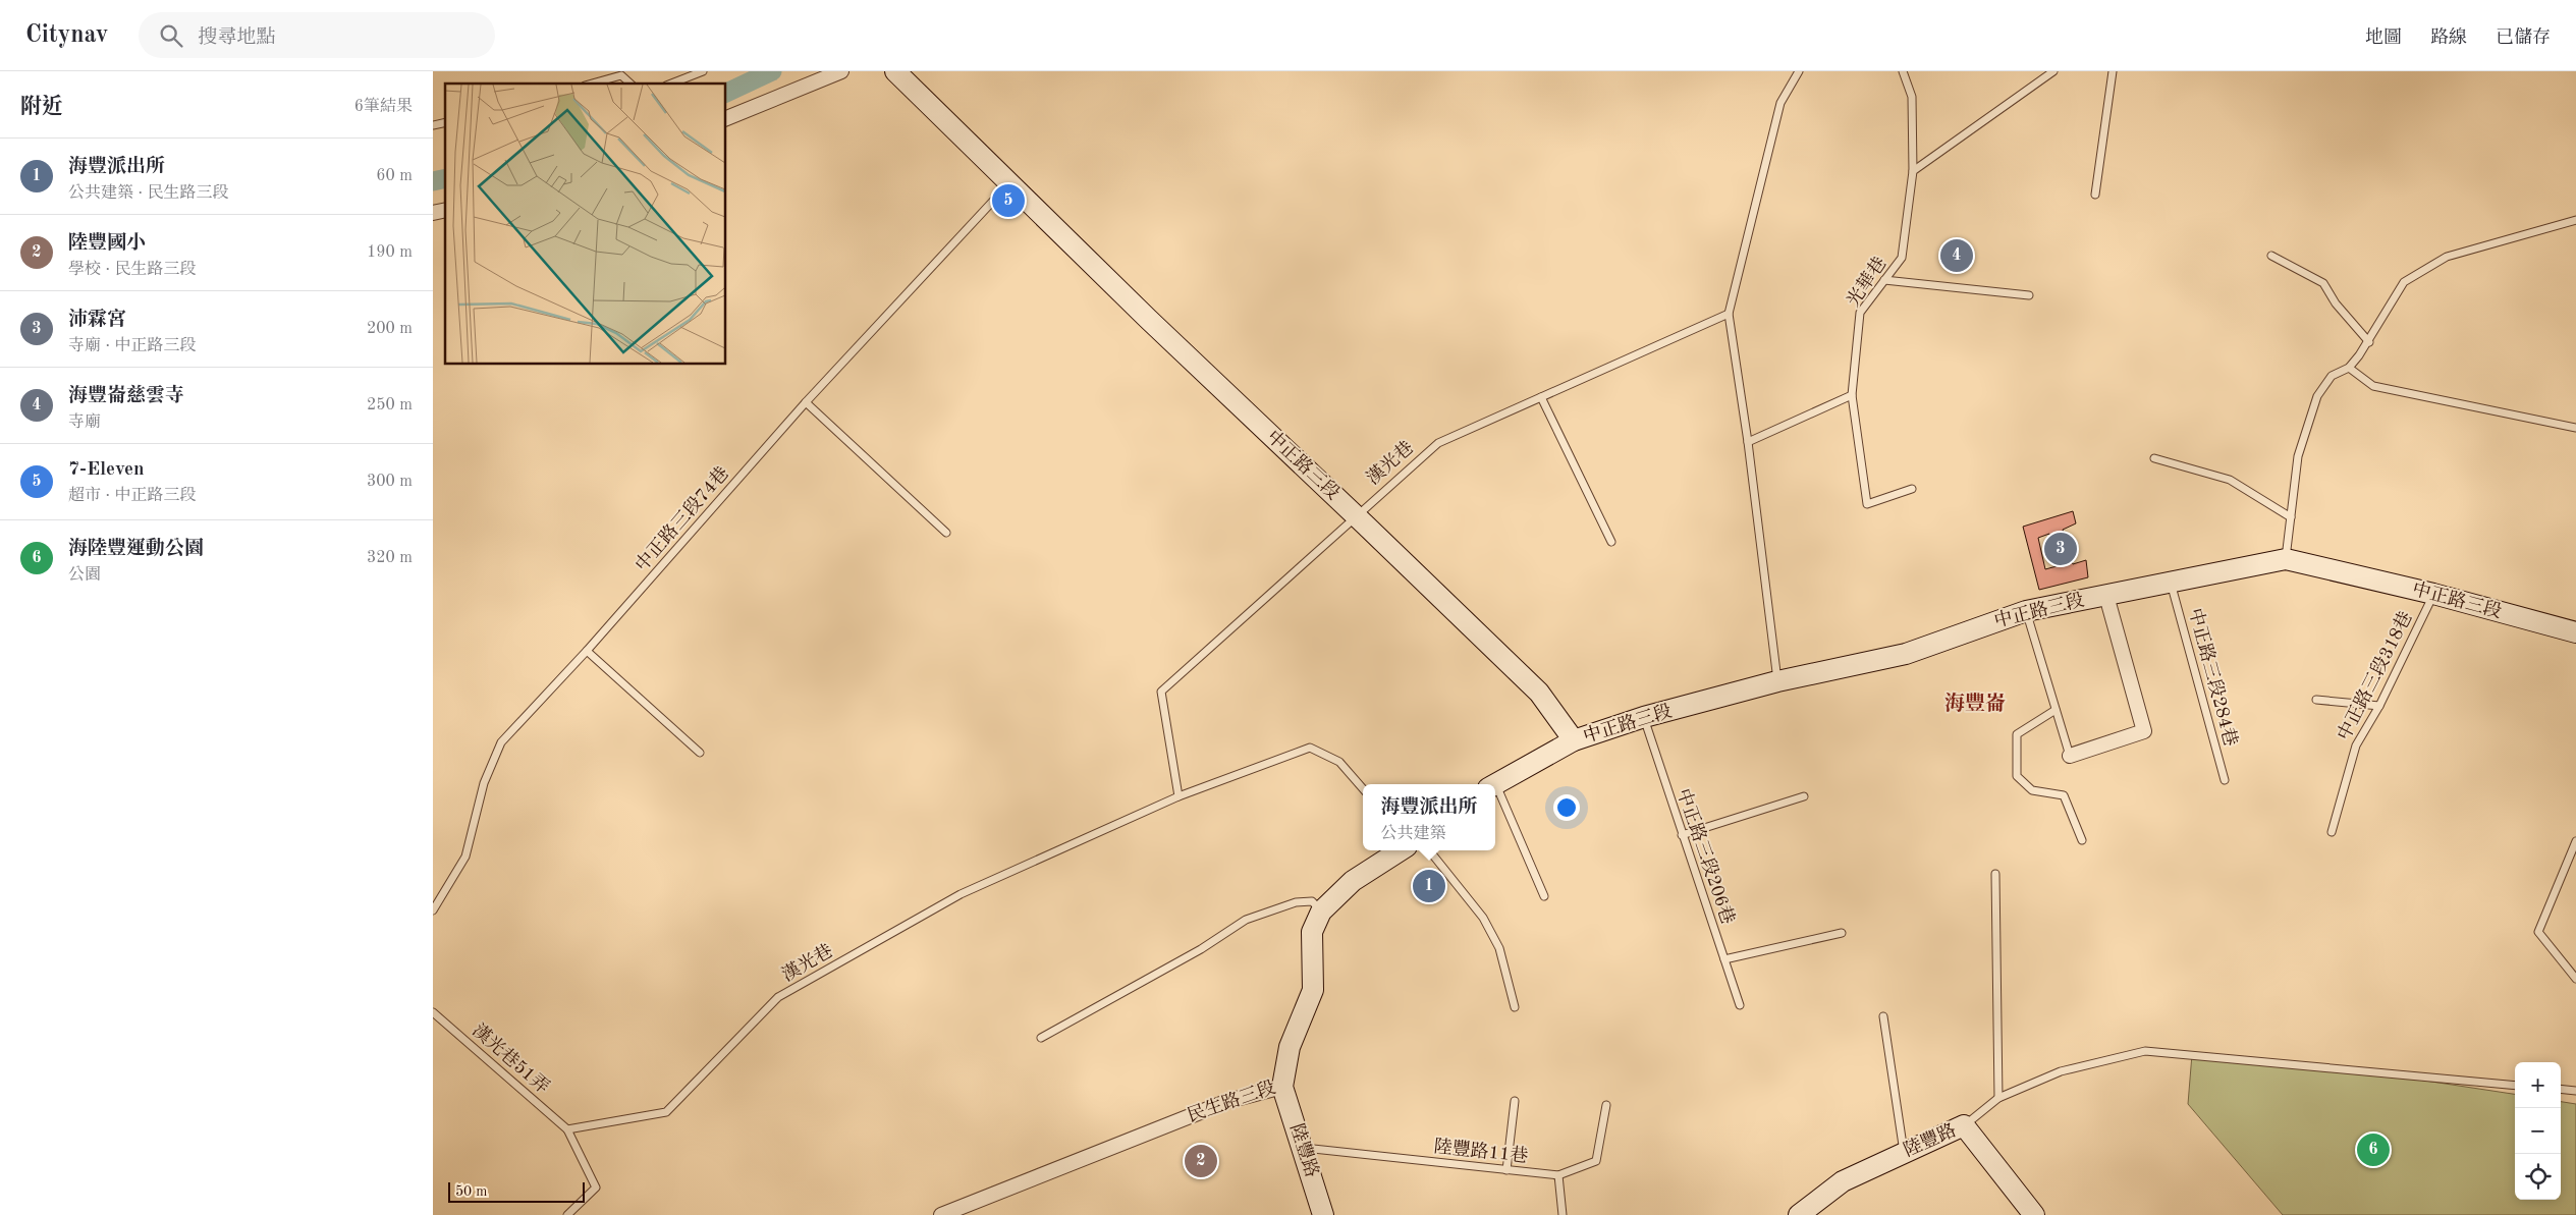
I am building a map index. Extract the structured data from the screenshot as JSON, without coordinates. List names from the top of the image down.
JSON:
{
  "streets": {
    "street": ["中正路三段", "民生路三段", "陸豐路"],
    "lane": [
      "光華巷",
      "漢光巷",
      "中正路三段74巷",
      "中正路三段318巷",
      "中正路三段284巷",
      "中正路三段206巷",
      "漢光巷51弄",
      "陸豐路11巷"
    ]
  },
  "crossings": [
    ["漢光巷", "中正路三段"],
    ["漢光巷", "漢光巷51弄"],
    ["中正路三段", "中正路三段74巷"],
    ["中正路三段", "中正路三段318巷"],
    ["中正路三段", "中正路三段284巷"],
    ["中正路三段", "中正路三段206巷"],
    ["民生路三段", "陸豐路"],
    ["陸豐路", "陸豐路11巷"]
  ],
  "districts": ["海豐崙"],
  "scale_bar": "50 m",
  "page": {
    "header": "Citynav",
    "search": "搜尋地點",
    "nav": ["地圖", "路線", "已儲存"],
    "heading": ["附近", "6筆結果"],
    "list": [
      {
        "mark": "1",
        "name": "海豐派出所",
        "note": "公共建築 · 民生路三段",
        "value": "60 m"
      },
      {
        "mark": "2",
        "name": "陸豐國小",
        "note": "學校 · 民生路三段",
        "value": "190 m"
      },
      {
        "mark": "3",
        "name": "沛霖宮",
        "note": "寺廟 · 中正路三段",
        "value": "200 m"
      },
      {
        "mark": "4",
        "name": "海豐崙慈雲寺",
        "note": "寺廟",
        "value": "250 m"
      },
      {
        "mark": "5",
        "name": "7-Eleven",
        "note": "超市 · 中正路三段",
        "value": "300 m"
      },
      {
        "mark": "6",
        "name": "海陸豐運動公園",
        "note": "公園",
        "value": "320 m"
      }
    ],
    "pins": [
      "5",
      "4",
      "3",
      "1",
      "6",
      "2"
    ],
    "popup": ["海豐派出所", "公共建築"],
    "map_buttons": ["+", "−"],
    "scale": "50 m"
  }
}
